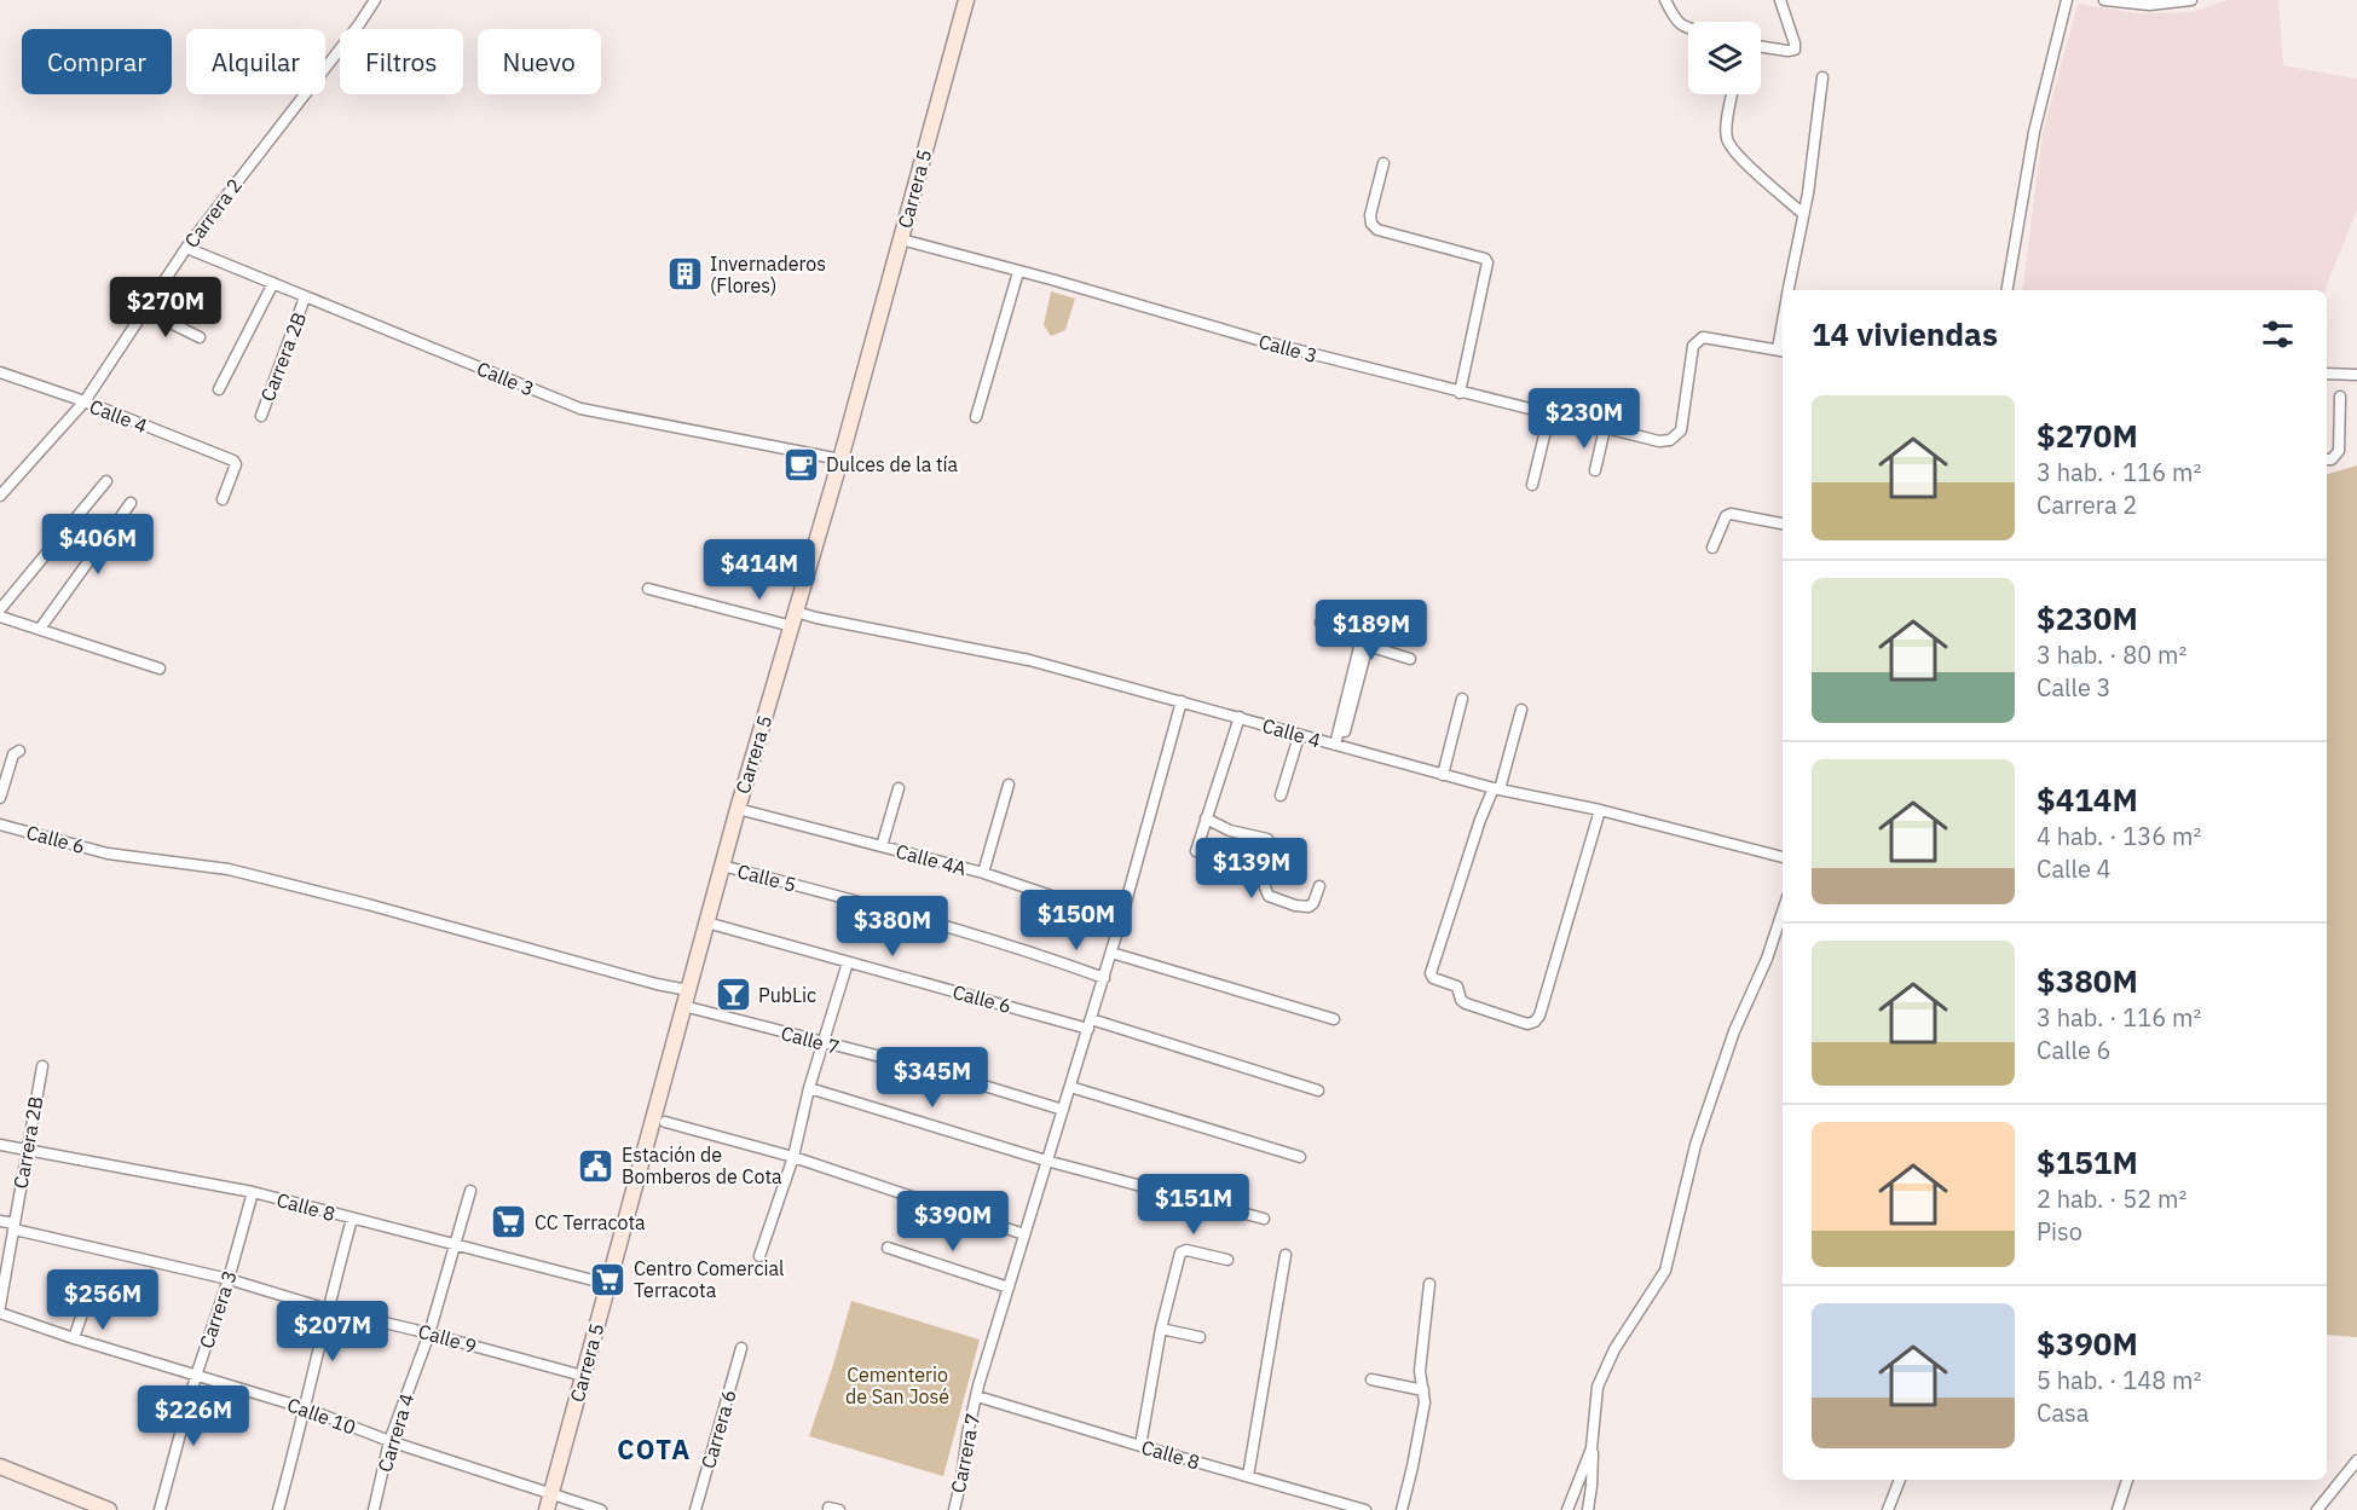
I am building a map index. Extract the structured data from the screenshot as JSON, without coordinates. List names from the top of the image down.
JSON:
{
  "streets": {
    "main road": ["Carrera 5"],
    "street": [
      "Carrera 2",
      "Calle 3",
      "Carrera 2B",
      "Calle 4",
      "Calle 6",
      "Calle 4A",
      "Calle 5",
      "Calle 7",
      "Calle 8",
      "Carrera 3",
      "Calle 9",
      "Calle 10",
      "Carrera 6",
      "Carrera 4",
      "Carrera 7"
    ]
  },
  "crossings": [
    ["Carrera 5", "Calle 3"],
    ["Carrera 5", "Calle 4"],
    ["Carrera 5", "Calle 6"],
    ["Carrera 5", "Calle 4A"],
    ["Carrera 5", "Calle 5"],
    ["Carrera 5", "Calle 7"],
    ["Carrera 5", "Calle 8"],
    ["Carrera 5", "Calle 9"],
    ["Carrera 5", "Calle 10"],
    ["Carrera 2", "Calle 3"],
    ["Carrera 2", "Calle 4"],
    ["Calle 3", "Carrera 2B"],
    ["Carrera 2B", "Calle 8"],
    ["Carrera 2B", "Calle 9"],
    ["Calle 4", "Carrera 7"],
    ["Calle 6", "Carrera 7"],
    ["Calle 4A", "Carrera 7"],
    ["Calle 5", "Carrera 7"],
    ["Calle 7", "Carrera 7"],
    ["Calle 8", "Carrera 3"],
    ["Calle 8", "Carrera 4"],
    ["Calle 8", "Carrera 7"],
    ["Carrera 3", "Calle 9"],
    ["Carrera 3", "Calle 10"],
    ["Calle 9", "Carrera 4"],
    ["Calle 10", "Carrera 4"]
  ],
  "districts": ["COTA"],
  "parks": ["Cementerio de San José"],
  "places": {
    "building": ["Invernaderos (Flores)"],
    "cafe": ["Dulces de la tía"],
    "bar": ["PubLic"],
    "public building": ["Estación de Bomberos de Cota"],
    "supermarket": ["CC Terracota", "Centro Comercial Terracota"]
  },
  "page": {
    "chip": [
      "Comprar",
      "Alquilar",
      "Filtros",
      "Nuevo"
    ],
    "price": [
      "$270M",
      "$230M",
      "$406M",
      "$414M",
      "$189M",
      "$139M",
      "$150M",
      "$380M",
      "$345M",
      "$151M",
      "$390M",
      "$256M",
      "$207M",
      "$226M"
    ],
    "heading": "14 viviendas",
    "list": [
      {
        "name": "$270M",
        "note": "3 hab. · 116 m² · Carrera 2"
      },
      {
        "name": "$230M",
        "note": "3 hab. · 80 m² · Calle 3"
      },
      {
        "name": "$414M",
        "note": "4 hab. · 136 m² · Calle 4"
      },
      {
        "name": "$380M",
        "note": "3 hab. · 116 m² · Calle 6"
      },
      {
        "name": "$151M",
        "note": "2 hab. · 52 m² · Piso"
      },
      {
        "name": "$390M",
        "note": "5 hab. · 148 m² · Casa"
      }
    ]
  }
}
